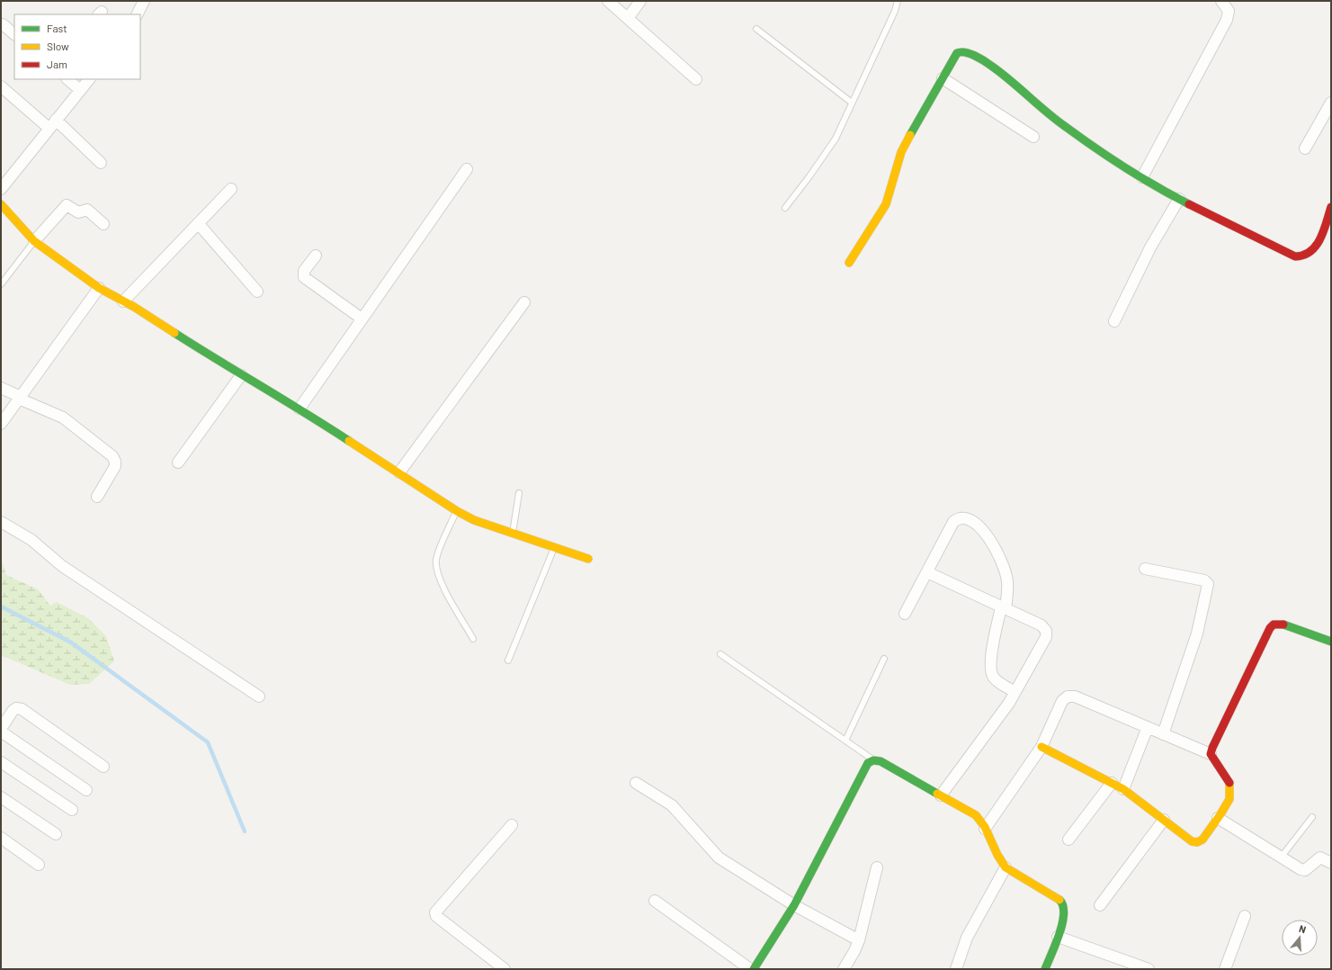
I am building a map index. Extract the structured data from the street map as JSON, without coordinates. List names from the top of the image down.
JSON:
{
  "legend": ["Fast", "Slow", "Jam"],
  "north": "top"
}
